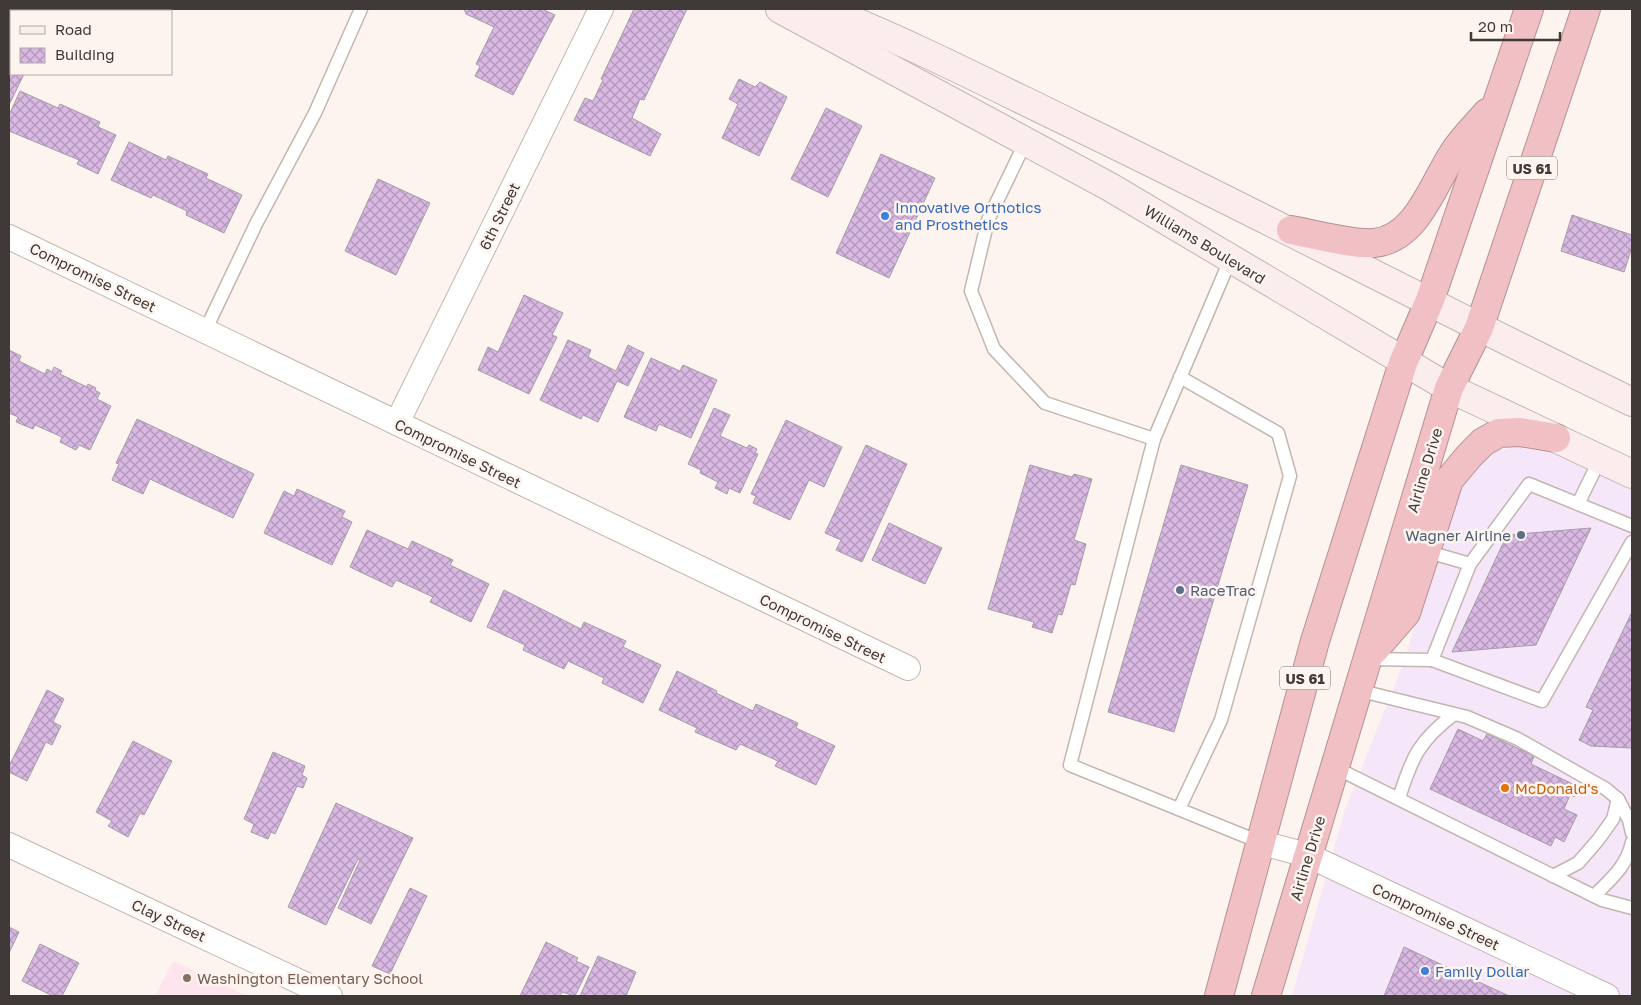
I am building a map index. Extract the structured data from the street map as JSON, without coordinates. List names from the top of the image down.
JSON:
{
  "streets": {
    "highway": ["US 61", "Airline Drive"],
    "main road": ["Williams Boulevard"],
    "street": ["6th Street", "Compromise Street", "Clay Street"]
  },
  "crossings": [
    ["US 61", "Williams Boulevard"],
    ["US 61", "Compromise Street"],
    ["6th Street", "Compromise Street"],
    ["Williams Boulevard", "Airline Drive"],
    ["Compromise Street", "Airline Drive"]
  ],
  "places": [
    "Innovative Orthotics and Prosthetics",
    "Wagner Airline",
    "RaceTrac",
    "McDonald's",
    "Family Dollar",
    "Washington Elementary School"
  ],
  "legend": ["Road", "Building"],
  "scale_bar": "20 m"
}
